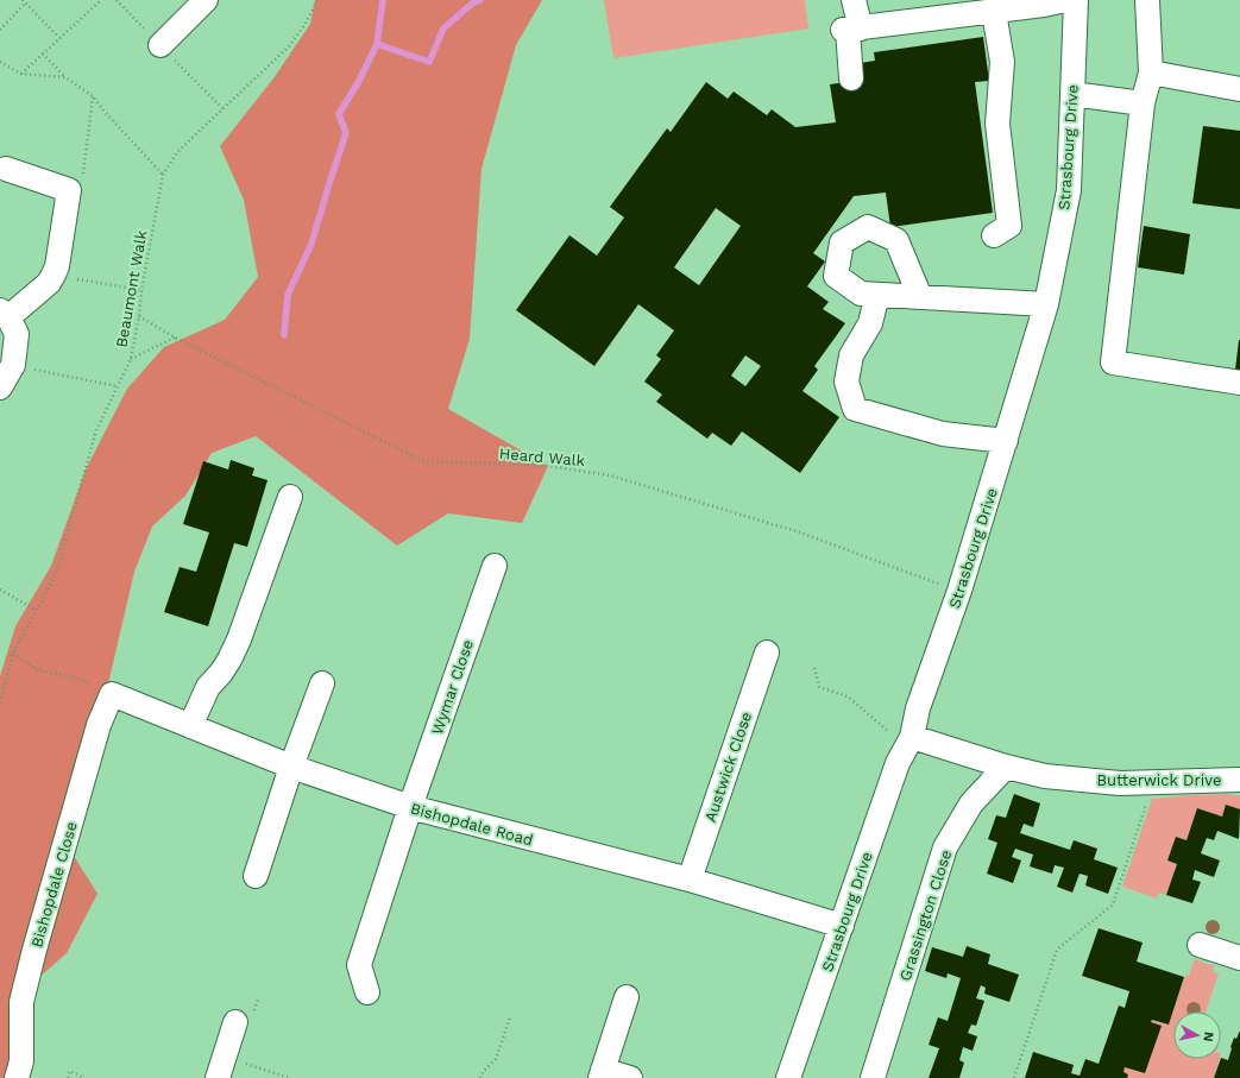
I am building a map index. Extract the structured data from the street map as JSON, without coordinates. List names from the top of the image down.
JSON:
{
  "streets": {
    "street": [
      "Strasbourg Drive",
      "Wymar Close",
      "Austwick Close",
      "Butterwick Drive",
      "Bishopdale Road",
      "Bishopdale Close",
      "Grassington Close"
    ],
    "path": ["Beaumont Walk", "Heard Walk"]
  },
  "crossings": [
    ["Strasbourg Drive", "Heard Walk"],
    ["Strasbourg Drive", "Butterwick Drive"],
    ["Strasbourg Drive", "Bishopdale Road"],
    ["Beaumont Walk", "Heard Walk"],
    ["Wymar Close", "Bishopdale Road"],
    ["Austwick Close", "Bishopdale Road"],
    ["Butterwick Drive", "Grassington Close"],
    ["Bishopdale Road", "Bishopdale Close"]
  ],
  "north": "right"
}
